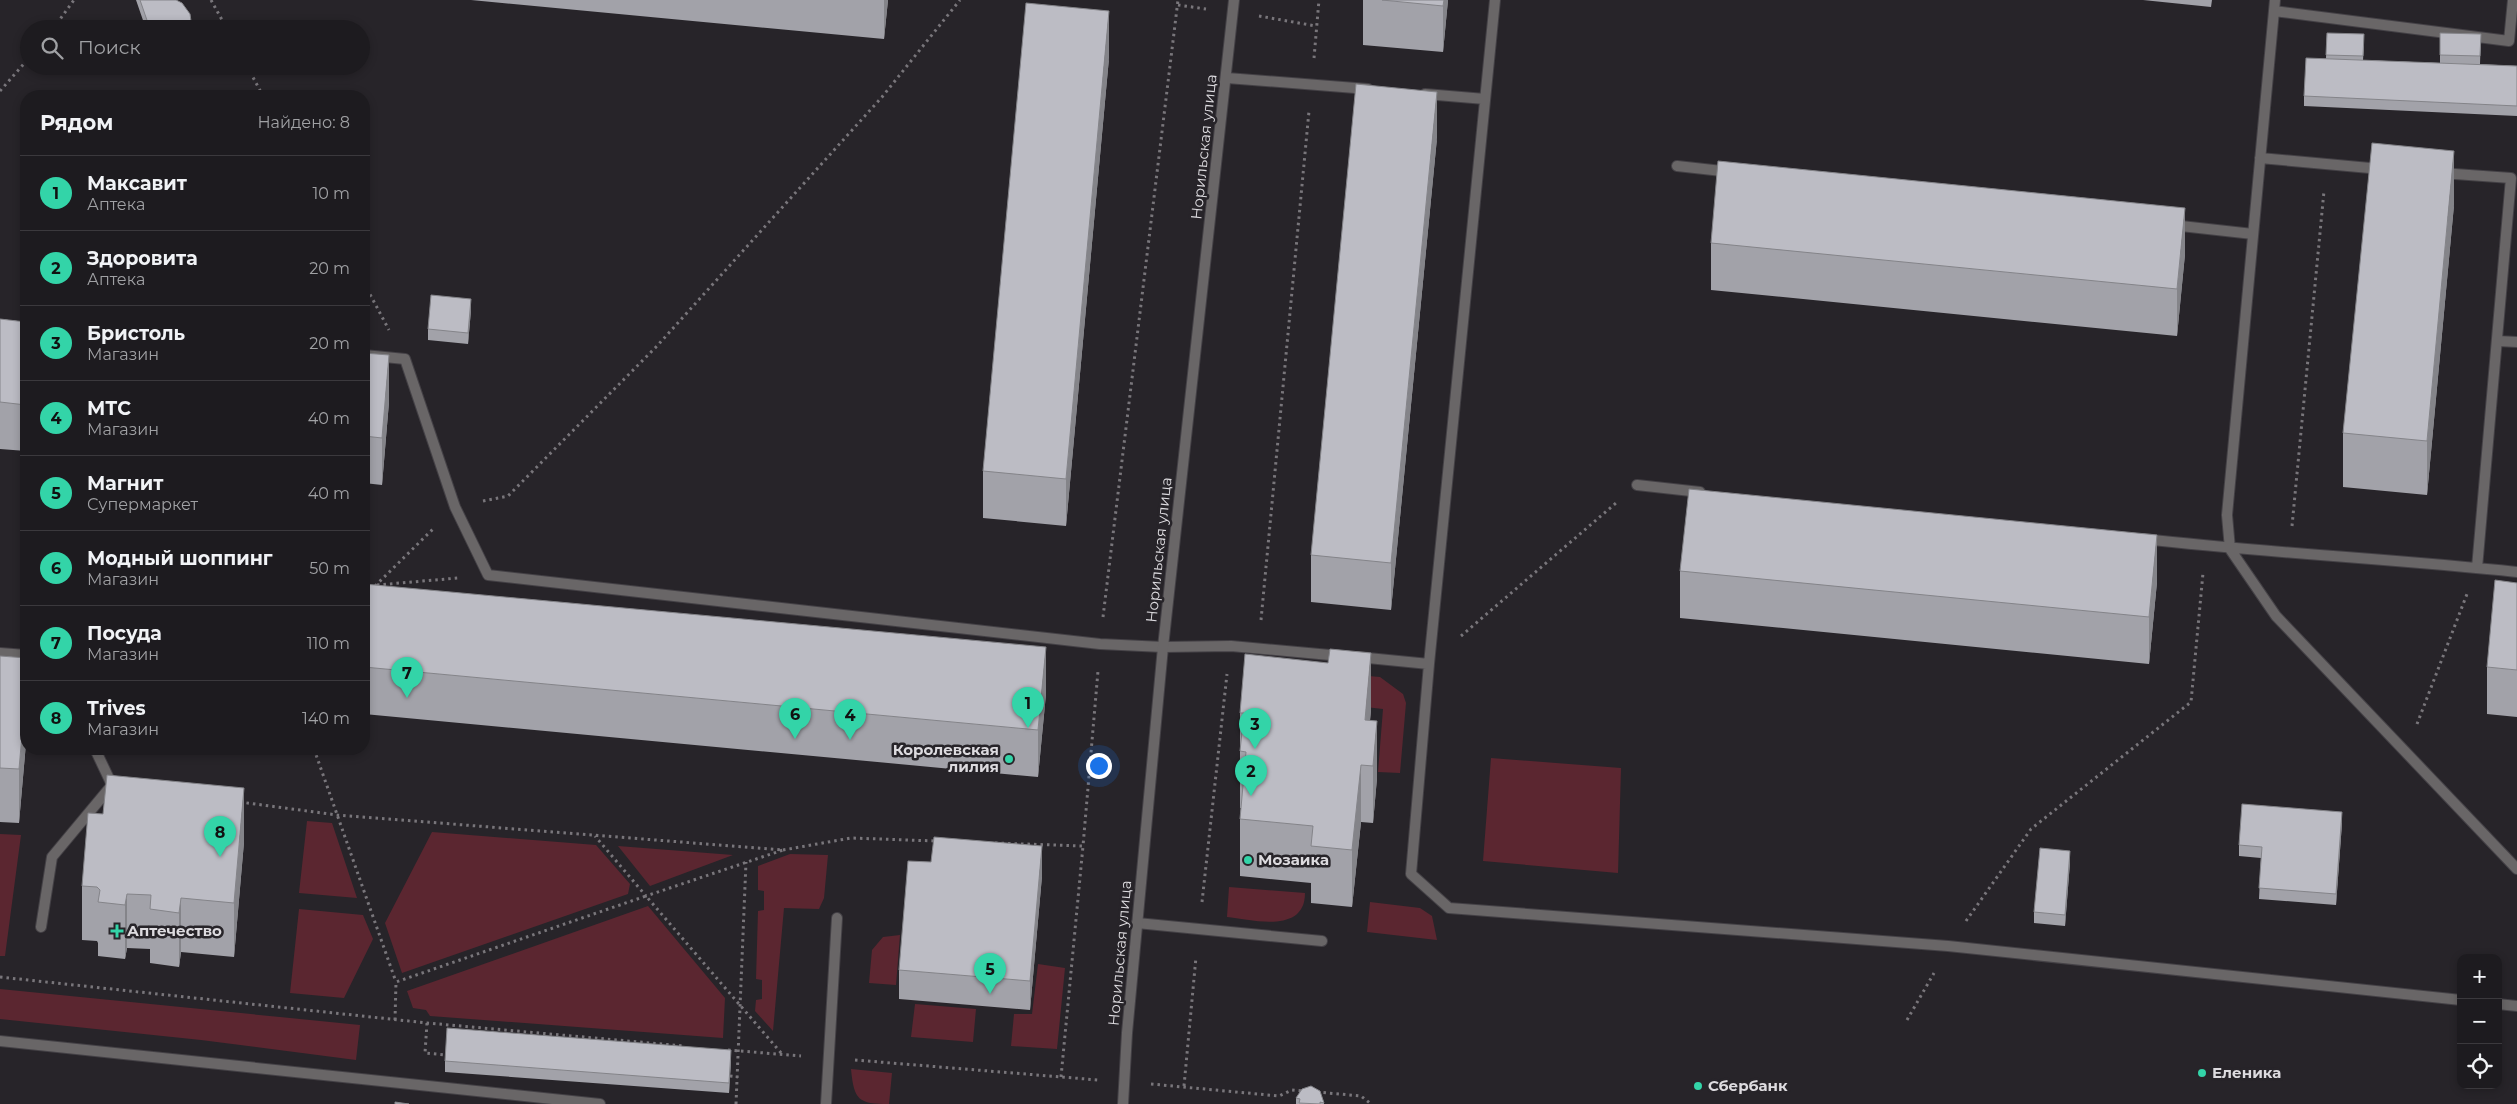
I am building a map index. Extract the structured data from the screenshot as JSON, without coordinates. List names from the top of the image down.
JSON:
{
  "streets": {
    "street": ["Норильская улица"]
  },
  "places": {
    "other": [
      "Королевская лилия",
      "Мозаика",
      "Еленика",
      "Сбербанк"
    ],
    "health": ["Аптечество"]
  },
  "page": {
    "search": "Поиск",
    "heading": ["Рядом", "Найдено: 8"],
    "list": [
      {
        "mark": "1",
        "name": "Максавит",
        "note": "Аптека",
        "value": "10 m"
      },
      {
        "mark": "2",
        "name": "Здоровита",
        "note": "Аптека",
        "value": "20 m"
      },
      {
        "mark": "3",
        "name": "Бристоль",
        "note": "Магазин",
        "value": "20 m"
      },
      {
        "mark": "4",
        "name": "МТС",
        "note": "Магазин",
        "value": "40 m"
      },
      {
        "mark": "5",
        "name": "Магнит",
        "note": "Супермаркет",
        "value": "40 m"
      },
      {
        "mark": "6",
        "name": "Модный шоппинг",
        "note": "Магазин",
        "value": "50 m"
      },
      {
        "mark": "7",
        "name": "Посуда",
        "note": "Магазин",
        "value": "110 m"
      },
      {
        "mark": "8",
        "name": "Trives",
        "note": "Магазин",
        "value": "140 m"
      }
    ],
    "pins": [
      "7",
      "1",
      "6",
      "4",
      "3",
      "2",
      "8",
      "5"
    ],
    "map_buttons": ["+", "−"]
  }
}
